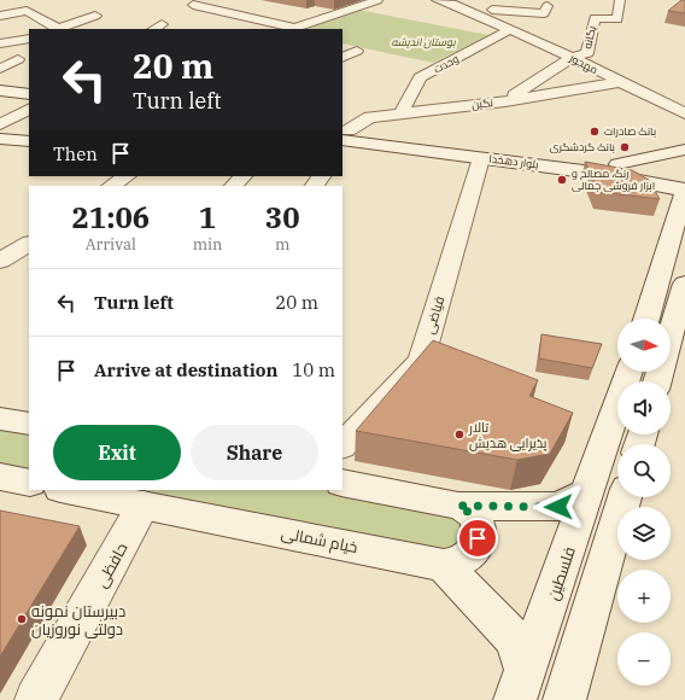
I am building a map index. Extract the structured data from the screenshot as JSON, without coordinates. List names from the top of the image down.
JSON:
{
  "streets": {
    "street": [
      "یگانه",
      "وحدت",
      "مهجور",
      "نگین",
      "بلوار دهخدا",
      "فیاضی",
      "خیام شمالی",
      "حافظی",
      "فلسطین"
    ]
  },
  "crossings": [
    ["یگانه", "مهجور"],
    ["وحدت", "مهجور"],
    ["وحدت", "نگین"],
    ["مهجور", "نگین"],
    ["نگین", "بلوار دهخدا"],
    ["بلوار دهخدا", "فیاضی"],
    ["خیام شمالی", "حافظی"]
  ],
  "parks": ["بوستان اندیشه"],
  "places": [
    "بانک صادرات",
    "بانک گردشگری",
    "رنگ، مصالح و ابزار فروشی جمالی",
    "تالار پذیرایی هدیش",
    "دبیرستان نمونه دولتی نوروزیان"
  ],
  "north": "right",
  "page": {
    "turn": ["20 m", "Turn left"],
    "then": "Then",
    "eta": [
      "21:06",
      "Arrival",
      "1",
      "min",
      "30",
      "m"
    ],
    "list": [
      {
        "name": "Turn left",
        "value": "20 m"
      },
      {
        "name": "Arrive at destination",
        "value": "10 m"
      }
    ],
    "map_buttons": ["+", "−"],
    "buttons": ["Exit", "Share"]
  }
}
